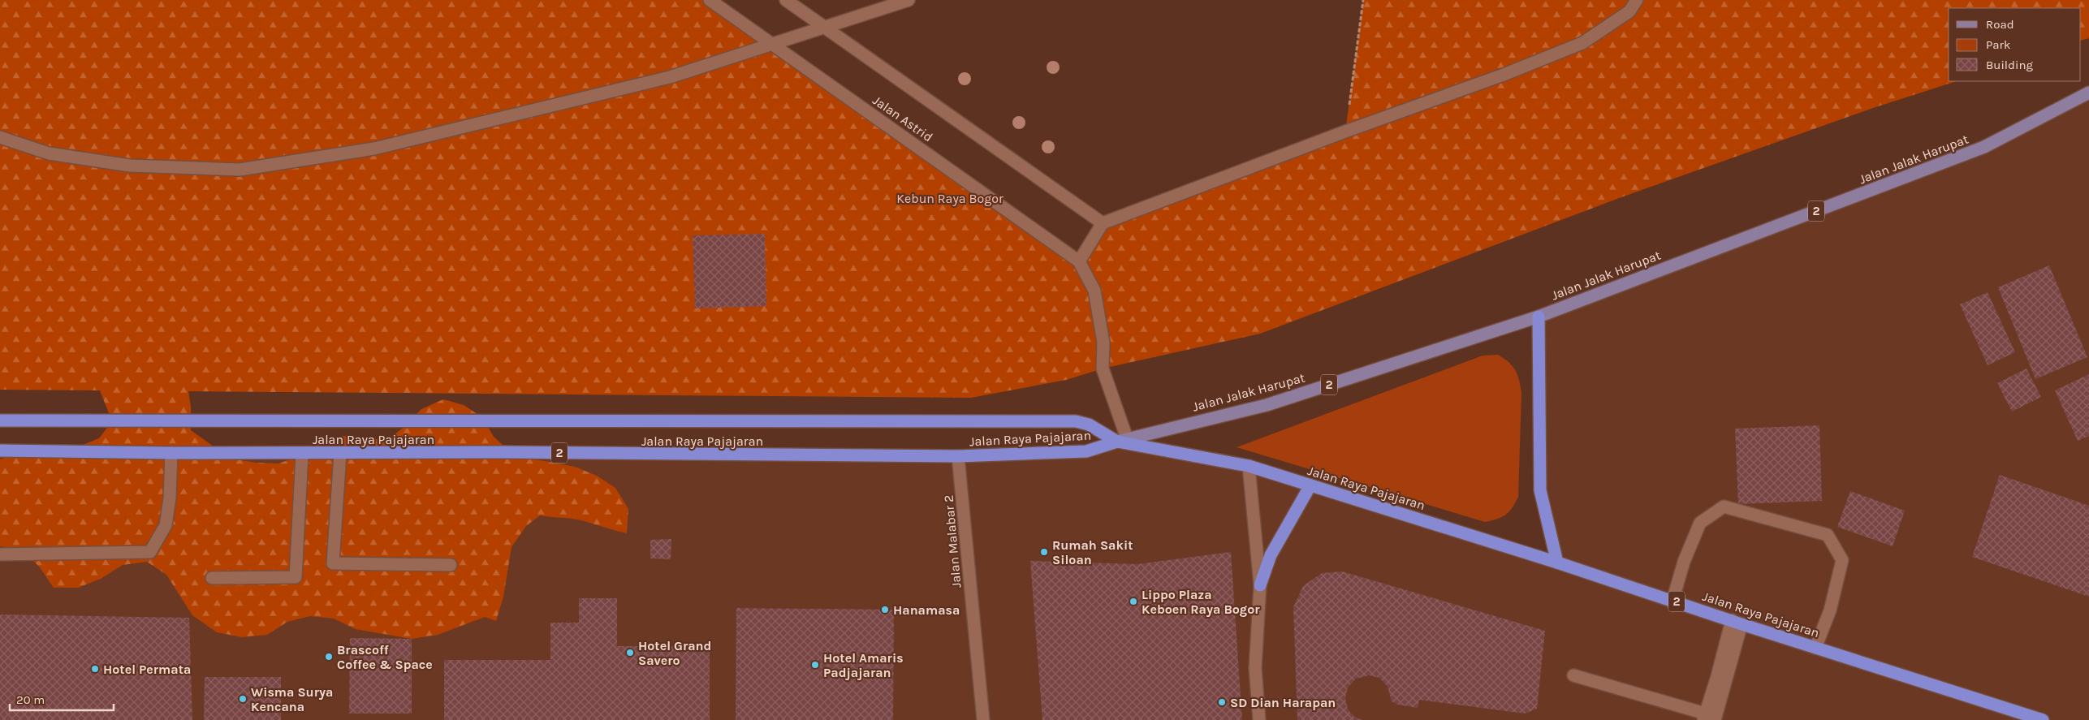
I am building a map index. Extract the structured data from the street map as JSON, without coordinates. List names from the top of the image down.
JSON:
{
  "streets": {
    "highway": ["2", "Jalan Raya Pajajaran"],
    "main road": ["Jalan Jalak Harupat"],
    "street": ["Jalan Astrid", "Jalan Malabar 2"]
  },
  "crossings": [
    ["Jalan Jalak Harupat", "2"],
    ["Jalan Jalak Harupat", "Jalan Raya Pajajaran"],
    ["2", "Jalan Raya Pajajaran"],
    ["Jalan Raya Pajajaran", "Jalan Malabar 2"]
  ],
  "parks": ["Kebun Raya Bogor"],
  "places": [
    "Rumah Sakit Siloan",
    "Lippo Plaza Keboen Raya Bogor",
    "Hanamasa",
    "Hotel Grand Savero",
    "Brascoff Coffee & Space",
    "Hotel Amaris Padjajaran",
    "Hotel Permata",
    "Wisma Surya Kencana",
    "SD Dian Harapan"
  ],
  "legend": ["Road", "Park", "Building"],
  "scale_bar": "20 m"
}
